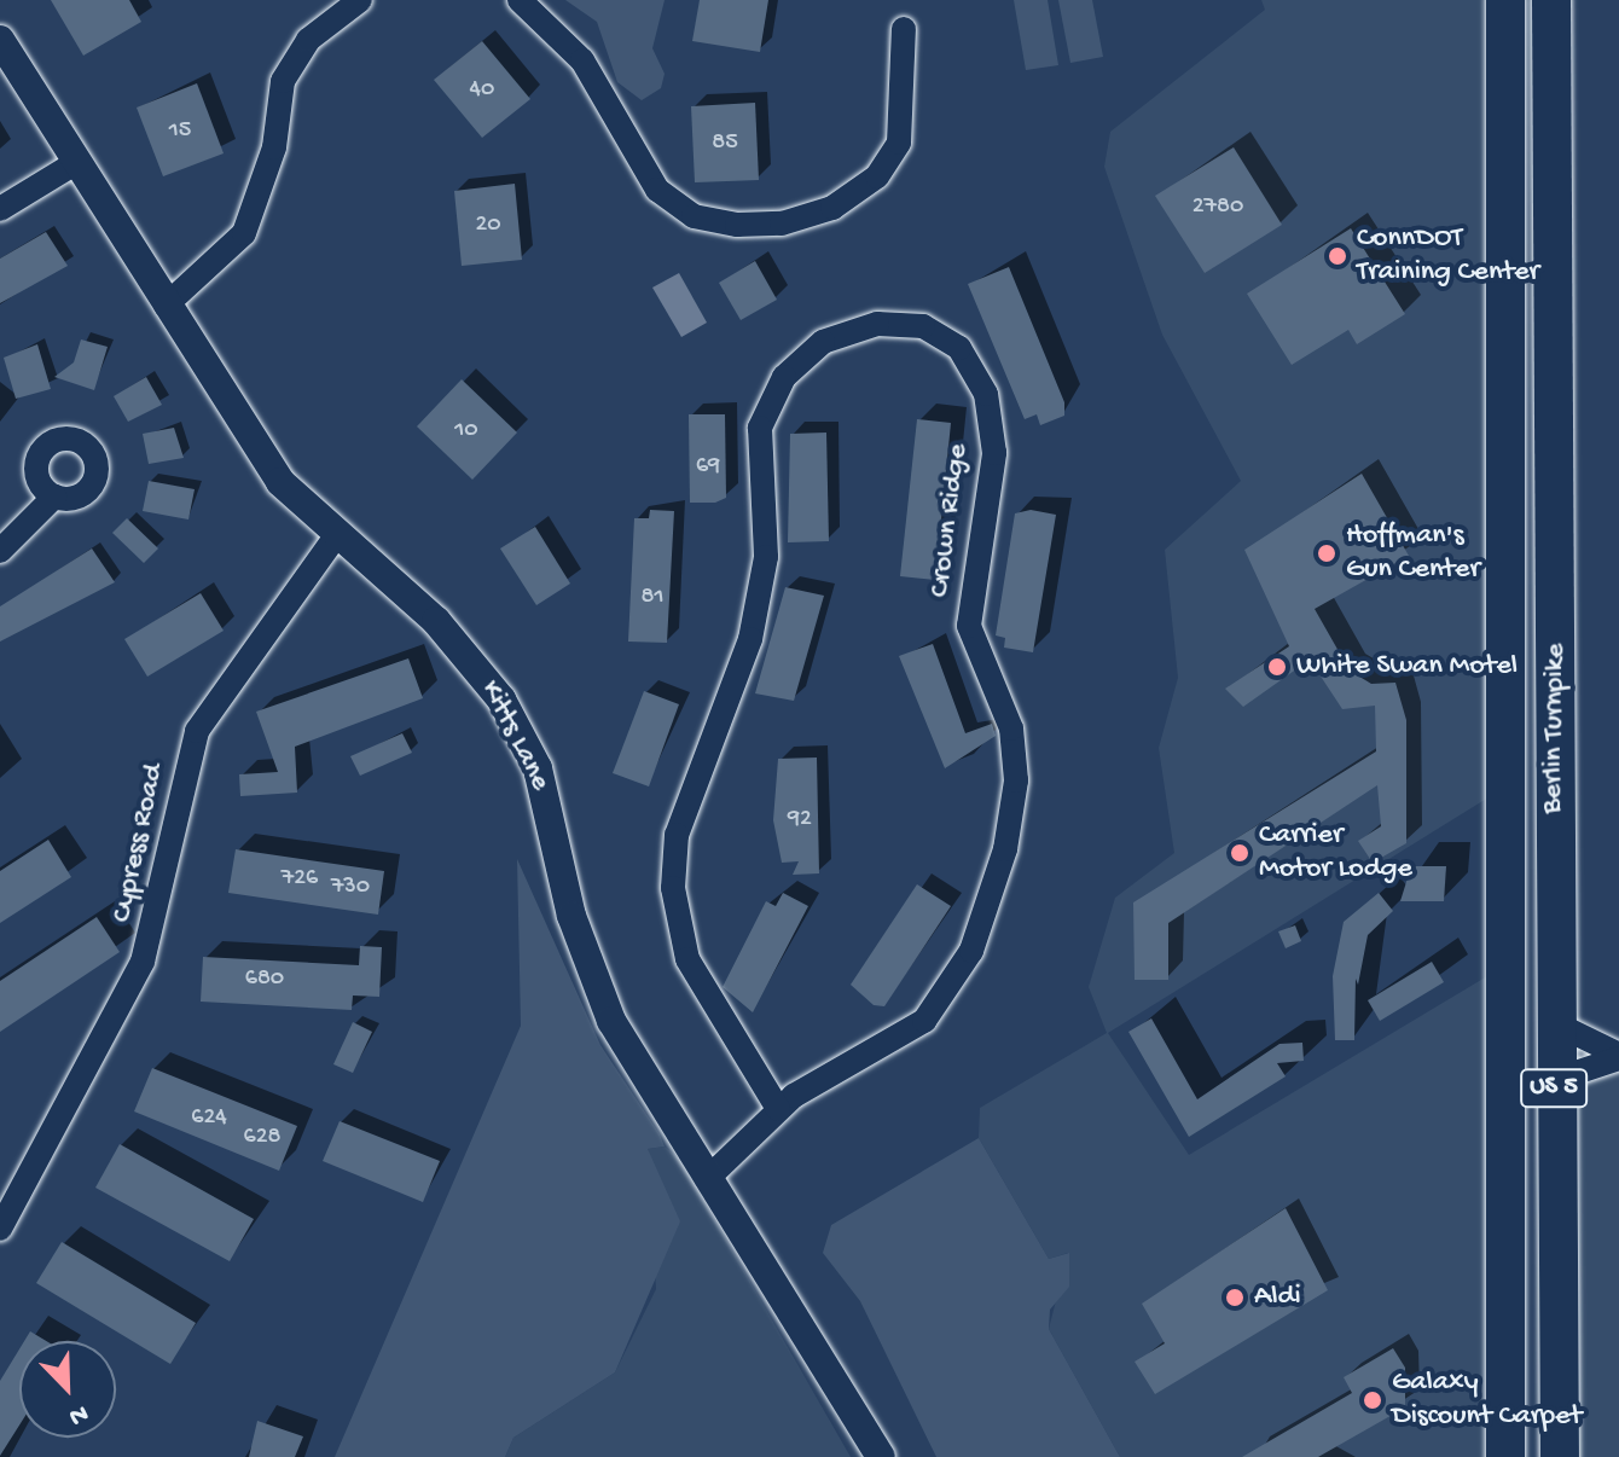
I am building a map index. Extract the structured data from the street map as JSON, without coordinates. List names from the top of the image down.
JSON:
{
  "streets": {
    "highway": ["Berlin Turnpike", "US 5"],
    "street": ["Crown Ridge", "Kitts Lane", "Cypress Road"]
  },
  "crossings": [
    ["Crown Ridge", "Kitts Lane"],
    ["Kitts Lane", "Cypress Road"]
  ],
  "places": [
    "ConnDOT Training Center",
    "Hoffman's Gun Center",
    "White Swan Motel",
    "Carrier Motor Lodge",
    "Aldi",
    "Galaxy Discount Carpet"
  ],
  "house_numbers": [
    "40",
    "15",
    "85",
    "2780",
    "20",
    "10",
    "69",
    "81",
    "92",
    "726",
    "730",
    "680",
    "624",
    "628"
  ],
  "north": "bottom right"
}
